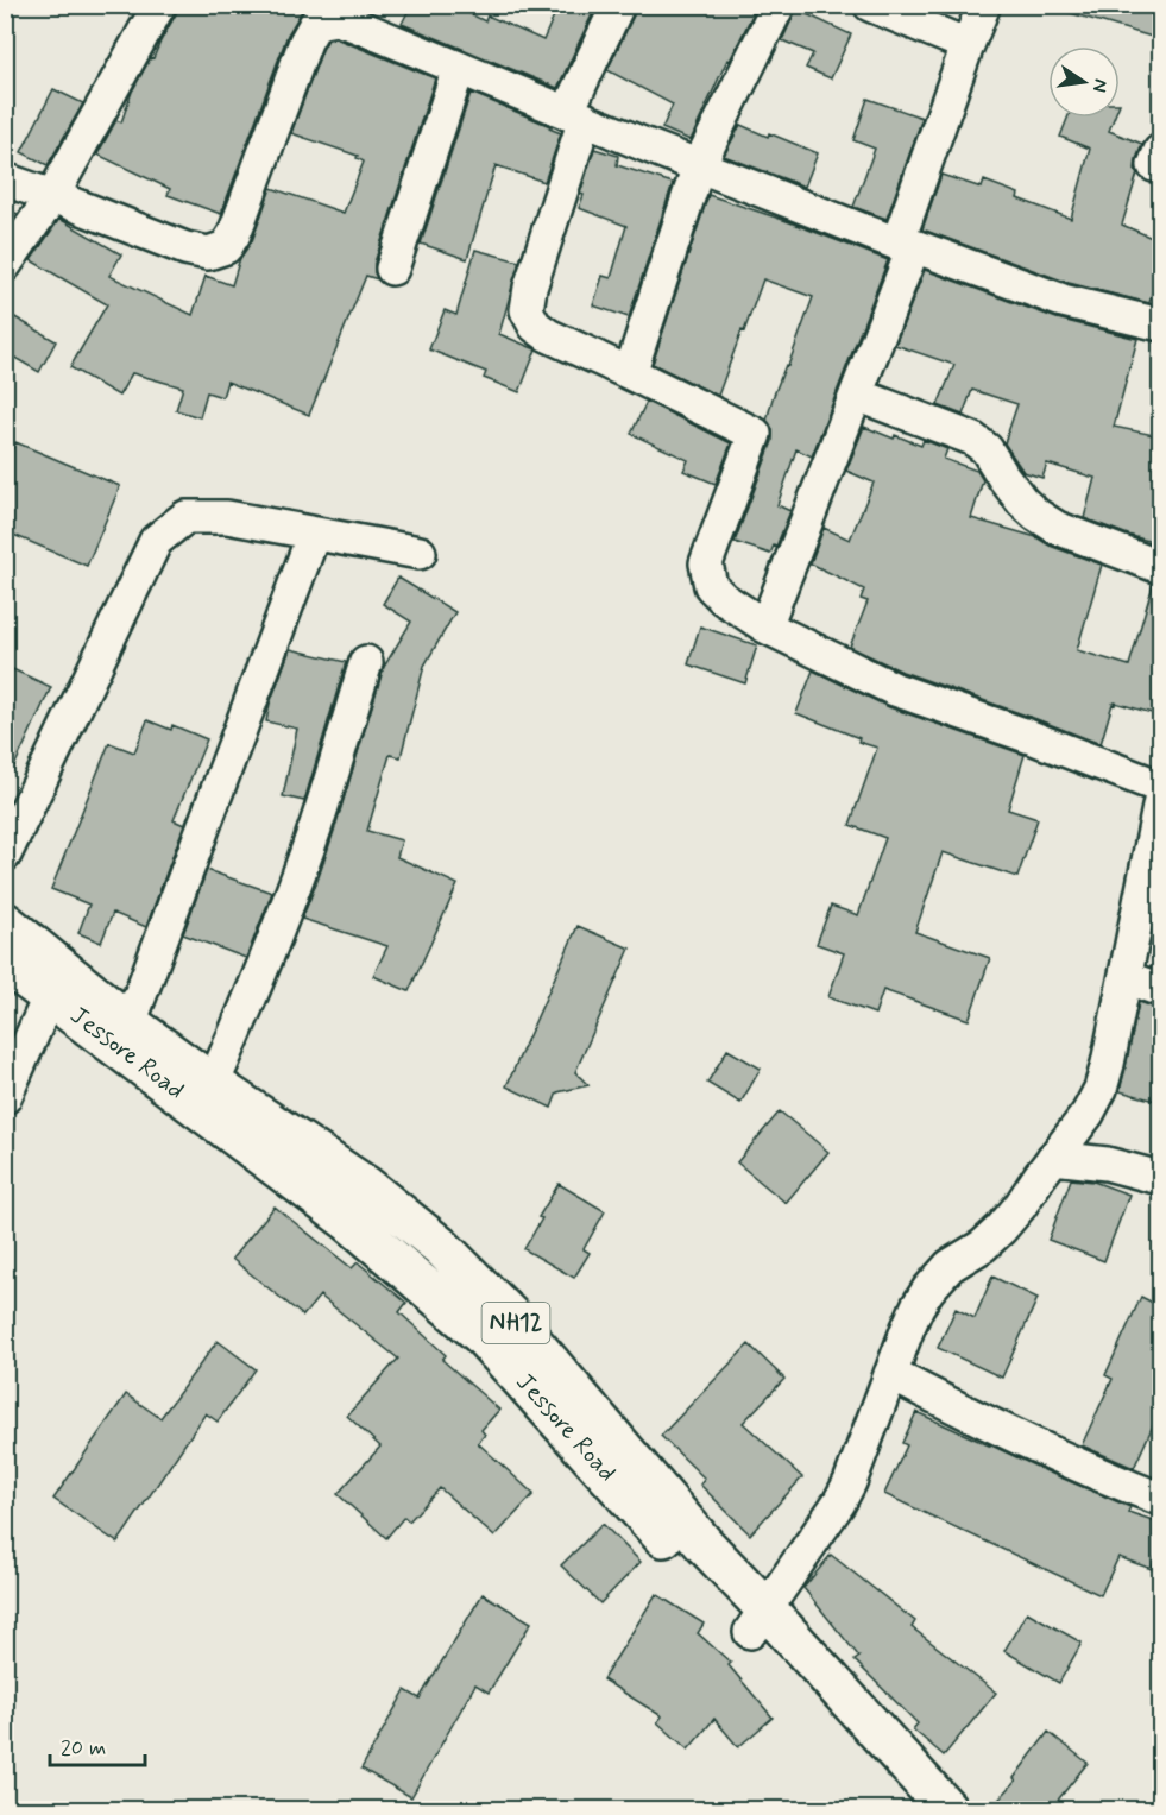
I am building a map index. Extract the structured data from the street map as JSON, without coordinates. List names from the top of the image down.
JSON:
{
  "streets": {
    "highway": ["Jessore Road", "NH12"]
  },
  "crossings": [
    ["Jessore Road", "NH12"]
  ],
  "scale_bar": "20 m",
  "north": "right"
}
